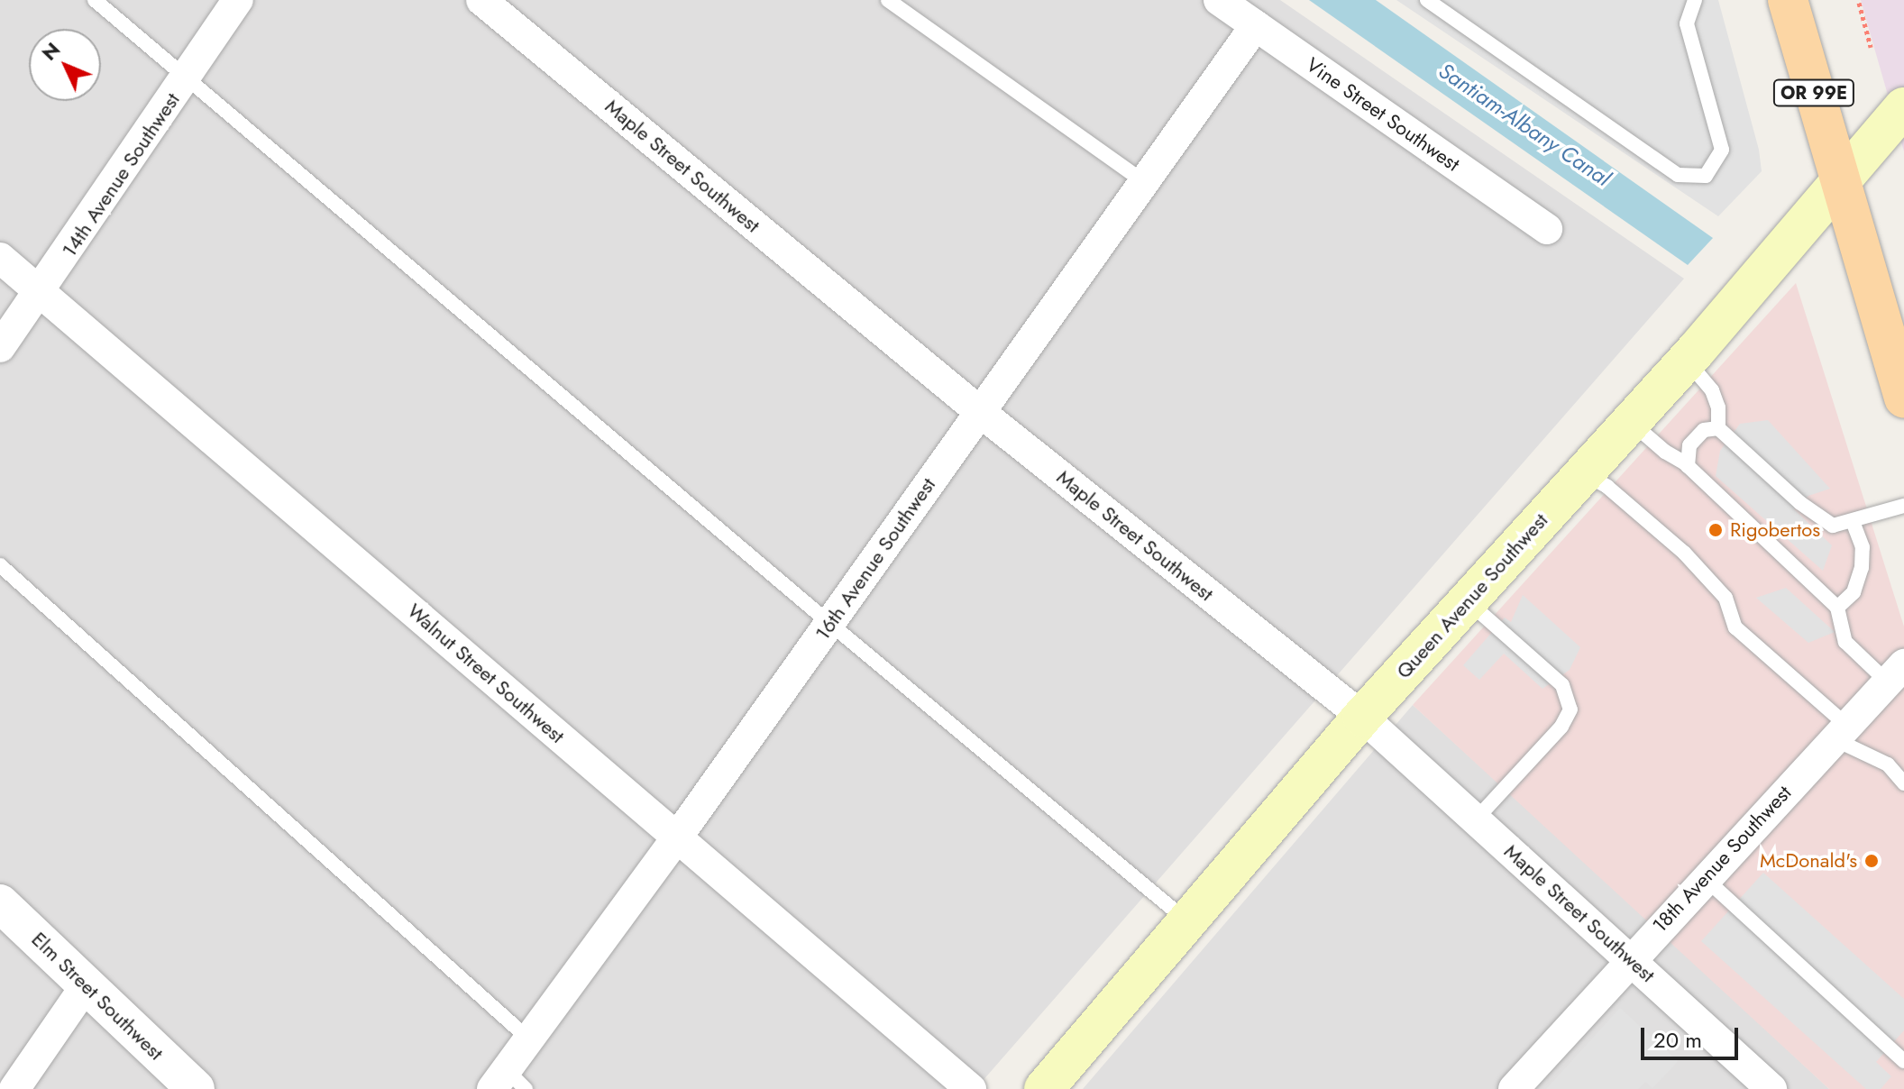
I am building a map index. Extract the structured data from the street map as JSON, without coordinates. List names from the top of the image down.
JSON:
{
  "streets": {
    "main road": ["OR 99E", "Queen Avenue Southwest"],
    "street": [
      "Vine Street Southwest",
      "Maple Street Southwest",
      "14th Avenue Southwest",
      "16th Avenue Southwest",
      "Walnut Street Southwest",
      "18th Avenue Southwest",
      "Elm Street Southwest"
    ]
  },
  "crossings": [
    ["OR 99E", "Queen Avenue Southwest"],
    ["Vine Street Southwest", "16th Avenue Southwest"],
    ["Maple Street Southwest", "16th Avenue Southwest"],
    ["Maple Street Southwest", "Queen Avenue Southwest"],
    ["Maple Street Southwest", "18th Avenue Southwest"],
    ["14th Avenue Southwest", "Walnut Street Southwest"],
    ["16th Avenue Southwest", "Walnut Street Southwest"]
  ],
  "water": ["Santiam-Albany Canal"],
  "places": ["Rigobertos", "McDonald's"],
  "scale_bar": "20 m",
  "north": "top left"
}
